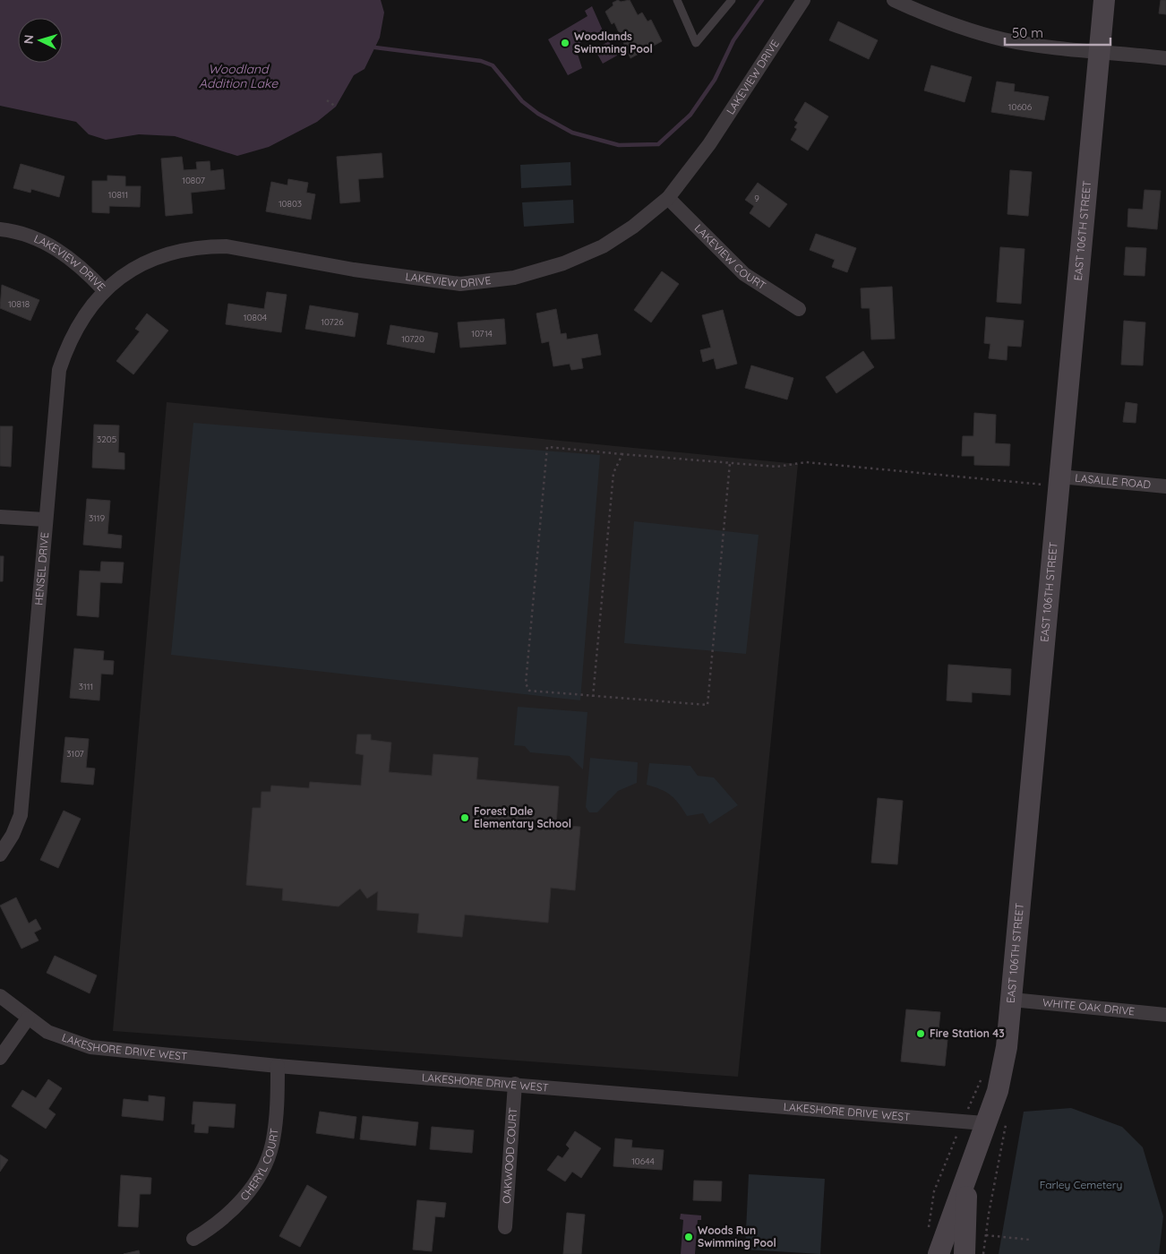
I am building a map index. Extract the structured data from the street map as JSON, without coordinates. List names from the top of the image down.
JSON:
{
  "streets": {
    "street": [
      "LAKEVIEW DRIVE",
      "EAST 106TH STREET",
      "LAKEVIEW COURT",
      "LASALLE ROAD",
      "HENSEL DRIVE",
      "WHITE OAK DRIVE",
      "LAKESHORE DRIVE WEST",
      "OAKWOOD COURT",
      "CHERYL COURT"
    ]
  },
  "crossings": [
    ["LAKEVIEW DRIVE", "LAKEVIEW COURT"],
    ["LAKEVIEW DRIVE", "HENSEL DRIVE"],
    ["EAST 106TH STREET", "LASALLE ROAD"],
    ["EAST 106TH STREET", "WHITE OAK DRIVE"],
    ["EAST 106TH STREET", "LAKESHORE DRIVE WEST"],
    ["LAKESHORE DRIVE WEST", "OAKWOOD COURT"],
    ["LAKESHORE DRIVE WEST", "CHERYL COURT"]
  ],
  "water": ["Woodland Addition Lake"],
  "parks": ["Farley Cemetery"],
  "places": [
    "Woodlands Swimming Pool",
    "Forest Dale Elementary School",
    "Fire Station 43",
    "Woods Run Swimming Pool"
  ],
  "house_numbers": [
    "10606",
    "10807",
    "10811",
    "9",
    "10803",
    "10818",
    "10804",
    "10726",
    "10714",
    "10720",
    "3205",
    "3119",
    "3111",
    "3107",
    "10644"
  ],
  "scale_bar": "50 m",
  "north": "left"
}
